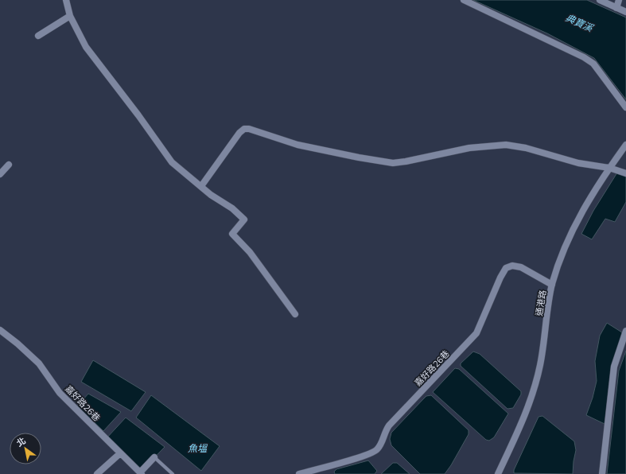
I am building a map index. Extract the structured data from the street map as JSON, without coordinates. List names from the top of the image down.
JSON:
{
  "streets": {
    "street": ["通港路", "嘉好路26巷"]
  },
  "crossings": [
    ["通港路", "嘉好路26巷"]
  ],
  "water": ["典寶溪", "魚塭"],
  "north": "top left"
}
